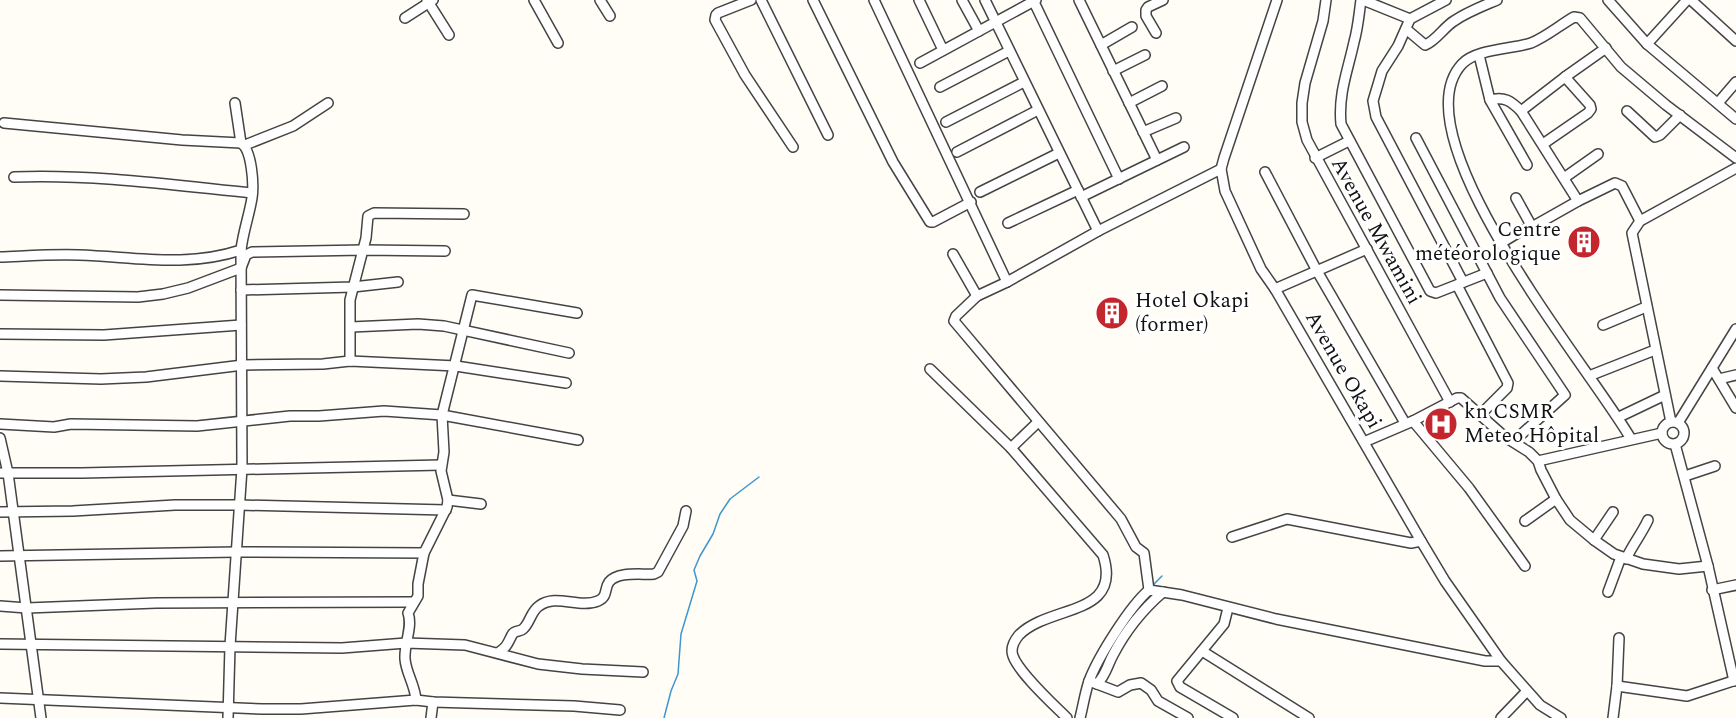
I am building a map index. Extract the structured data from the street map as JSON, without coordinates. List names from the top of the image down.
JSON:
{
  "streets": {
    "street": ["Avenue Mwamini", "Avenue Okapi"]
  },
  "places": {
    "building": ["Centre météorologique", "Hotel Okapi (former)"],
    "hospital": ["kn CSMR Meteo Hôpital"]
  }
}
